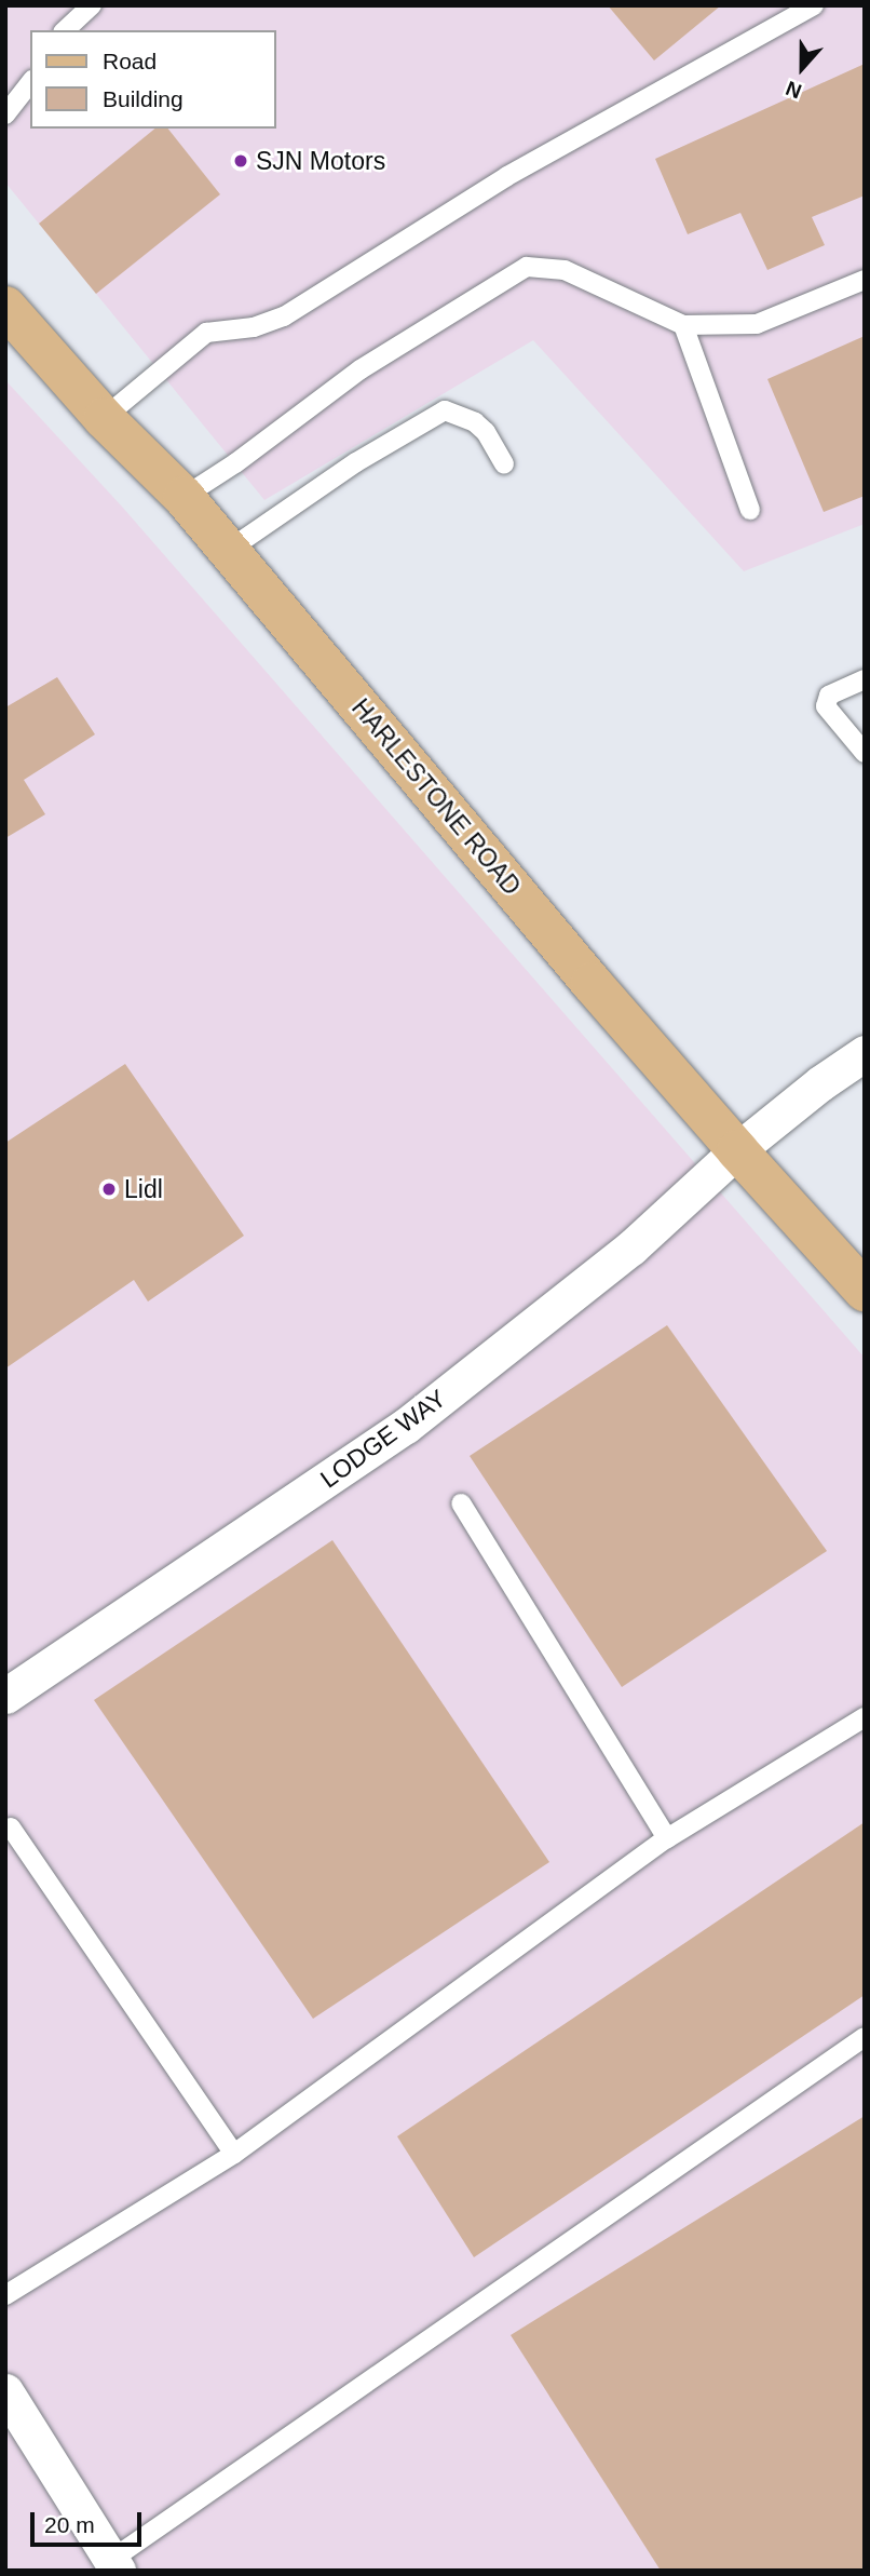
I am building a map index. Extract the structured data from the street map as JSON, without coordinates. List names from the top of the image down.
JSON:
{
  "streets": {
    "main road": ["HARLESTONE ROAD"],
    "street": ["LODGE WAY"]
  },
  "crossings": [
    ["HARLESTONE ROAD", "LODGE WAY"]
  ],
  "places": ["SJN Motors", "Lidl"],
  "legend": ["Road", "Building"],
  "scale_bar": "20 m",
  "north": "bottom"
}
